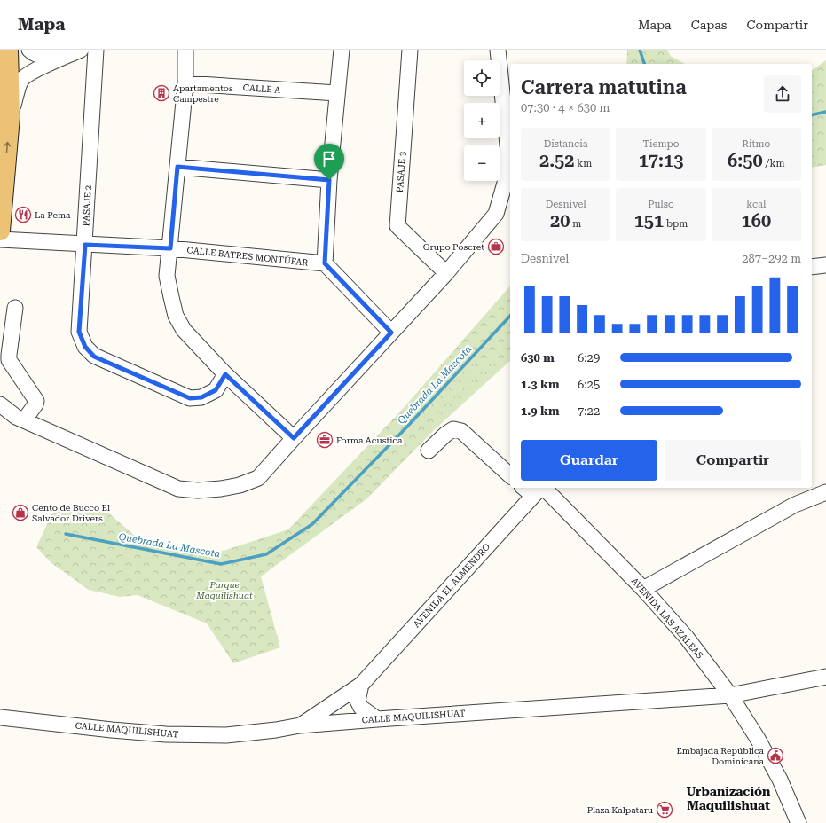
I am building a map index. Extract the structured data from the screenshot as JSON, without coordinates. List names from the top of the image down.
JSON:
{
  "streets": {
    "street": [
      "CALLE A",
      "PASAJE 3",
      "PASAJE 2",
      "CALLE BATRES MONTÚFAR",
      "AVENIDA EL ALMENDRO",
      "AVENIDA LAS AZALEAS",
      "CALLE MAQUILISHUAT"
    ]
  },
  "crossings": [
    ["PASAJE 2", "CALLE BATRES MONTÚFAR"],
    ["AVENIDA EL ALMENDRO", "AVENIDA LAS AZALEAS"],
    ["AVENIDA EL ALMENDRO", "CALLE MAQUILISHUAT"],
    ["AVENIDA LAS AZALEAS", "CALLE MAQUILISHUAT"]
  ],
  "districts": ["Urbanización Maquilishuat"],
  "water": ["Quebrada La Mascota"],
  "parks": ["Parque Maquilishuat"],
  "places": {
    "building": ["Apartamentos Campestre"],
    "restaurant": ["La Pema"],
    "office": ["Grupo Poscret", "Forma Acustica"],
    "shop": ["Cento de Bucco El Salvador Drivers"],
    "public building": ["Embajada República Dominicana"],
    "supermarket": ["Plaza Kalpataru"]
  },
  "page": {
    "header": "Mapa",
    "nav": ["Mapa", "Capas", "Compartir"],
    "map_buttons": ["+", "−"],
    "heading": ["Carrera matutina", "07:30 · 4 × 630 m"],
    "stats": [
      ["Distancia", "2.52 km"],
      ["Tiempo", "17:13"],
      ["Ritmo", "6:50 /km"],
      ["Desnivel", "20 m"],
      ["Pulso", "151 bpm"],
      ["kcal", "160"]
    ],
    "chart": ["Desnivel", "287–292 m"],
    "list": [
      {
        "name": "630 m",
        "note": "6:29"
      },
      {
        "name": "1.3 km",
        "note": "6:25"
      },
      {
        "name": "1.9 km",
        "note": "7:22"
      }
    ],
    "buttons": ["Guardar", "Compartir"]
  }
}
